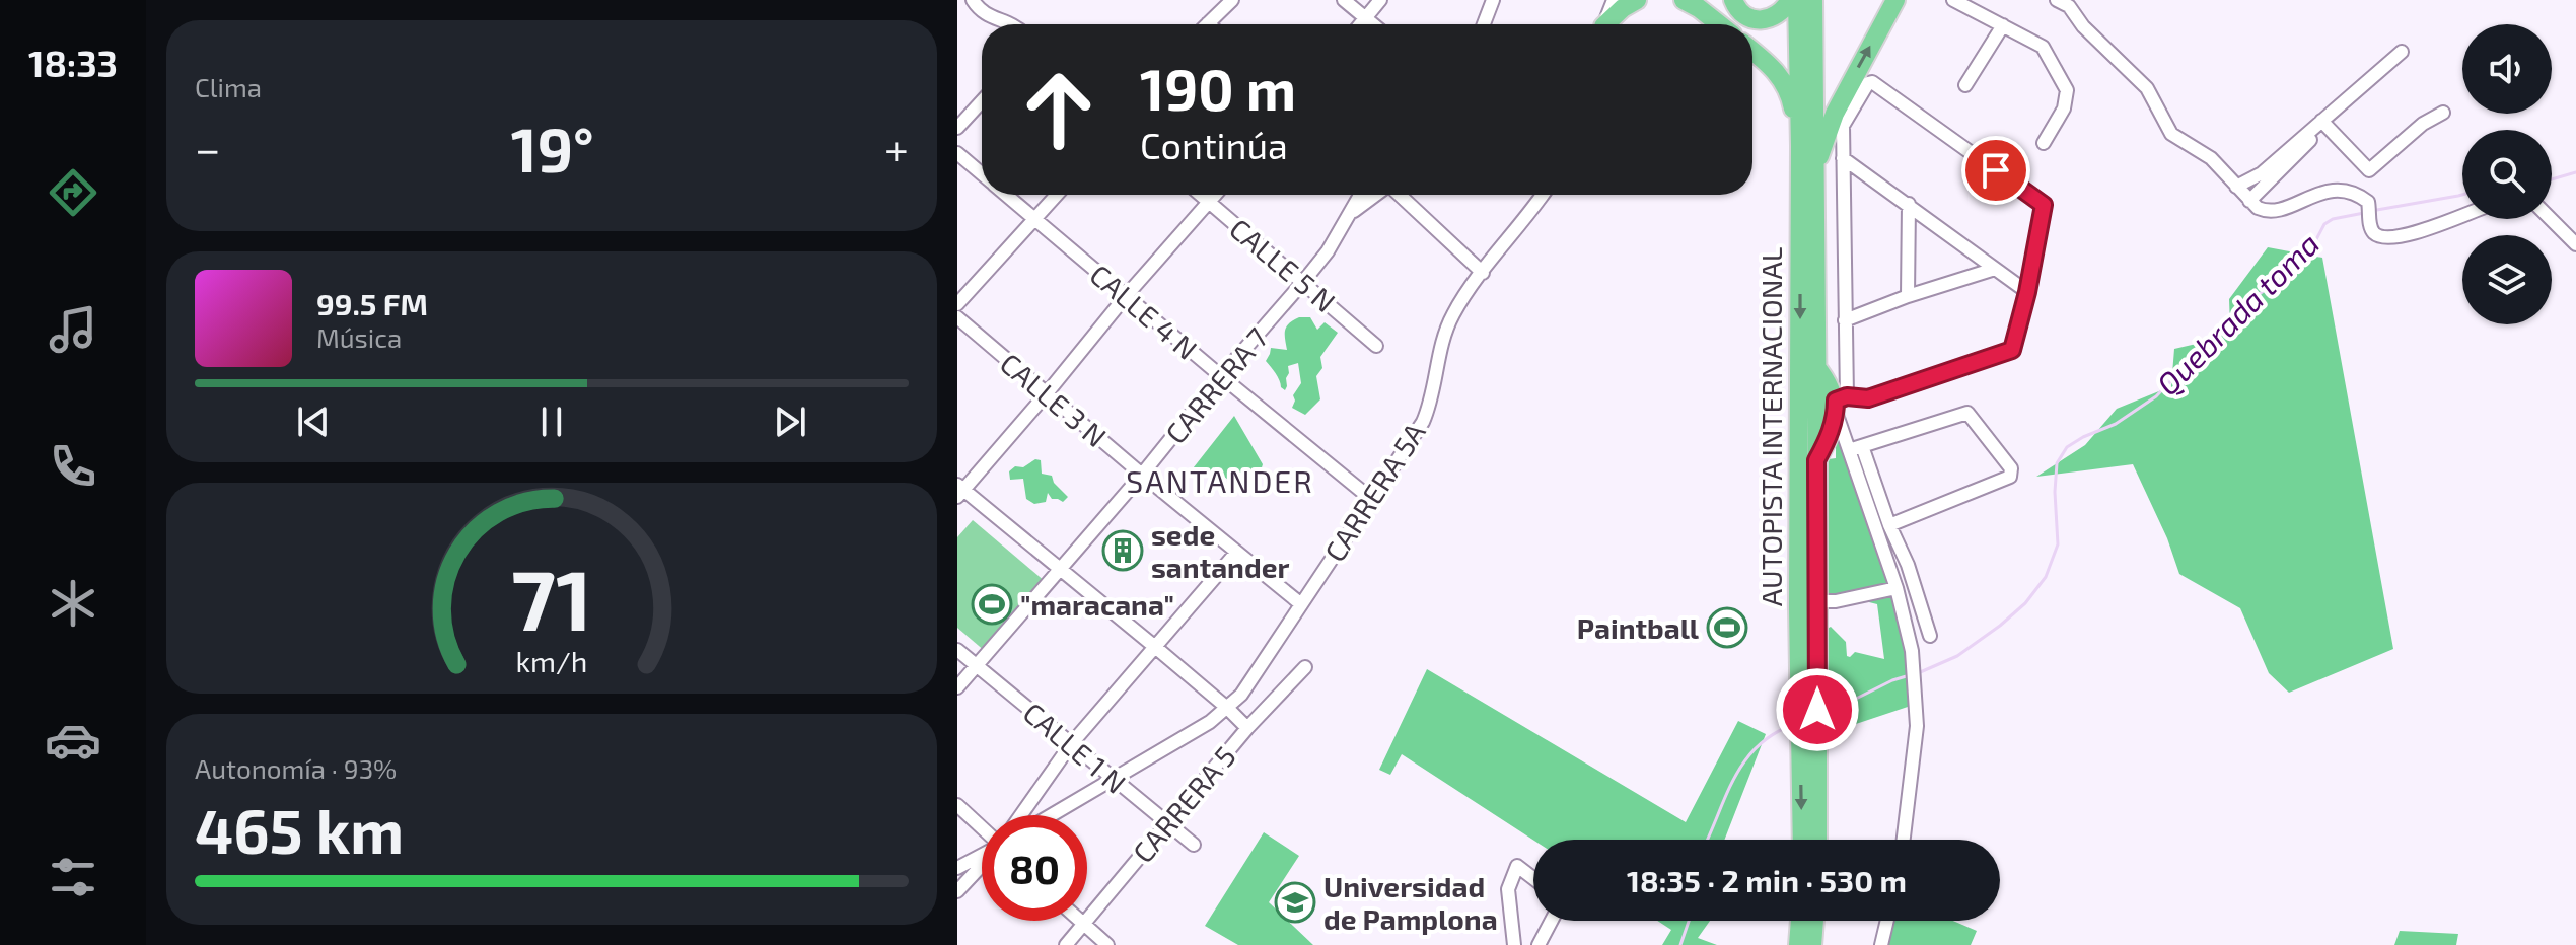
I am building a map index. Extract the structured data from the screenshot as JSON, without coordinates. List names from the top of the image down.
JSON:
{
  "streets": {
    "highway": ["AUTOPISTA INTERNACIONAL"],
    "street": [
      "CALLE 5 N",
      "CALLE 4 N",
      "CARRERA 7",
      "CALLE 3 N",
      "CARRERA 5A",
      "CALLE 1 N",
      "CARRERA 5"
    ]
  },
  "crossings": [
    ["CALLE 5 N", "CARRERA 7"],
    ["CALLE 4 N", "CARRERA 7"],
    ["CALLE 4 N", "CARRERA 5A"],
    ["CARRERA 7", "CALLE 3 N"],
    ["CARRERA 7", "CALLE 1 N"],
    ["CALLE 3 N", "CARRERA 5A"],
    ["CARRERA 5A", "CALLE 1 N"],
    ["CALLE 1 N", "CARRERA 5"]
  ],
  "districts": ["SANTANDER"],
  "water": ["Quebrada toma"],
  "places": {
    "building": ["sede santander"],
    "sports": ["\"maracana\"", "Paintball"],
    "school or university": ["Universidad de Pamplona"]
  },
  "page": {
    "tabs": "18:33",
    "tile": [
      "Clima",
      ["Autonomía · 93%", "465 km"]
    ],
    "turn": ["190 m", "Continúa"],
    "heat": ["−", "19°", "+"],
    "song": ["99.5 FM", "Música"],
    "limit": "80",
    "trip": "18:35 · 2 min · 530 m",
    "gauge": ["71", "km/h"]
  }
}
